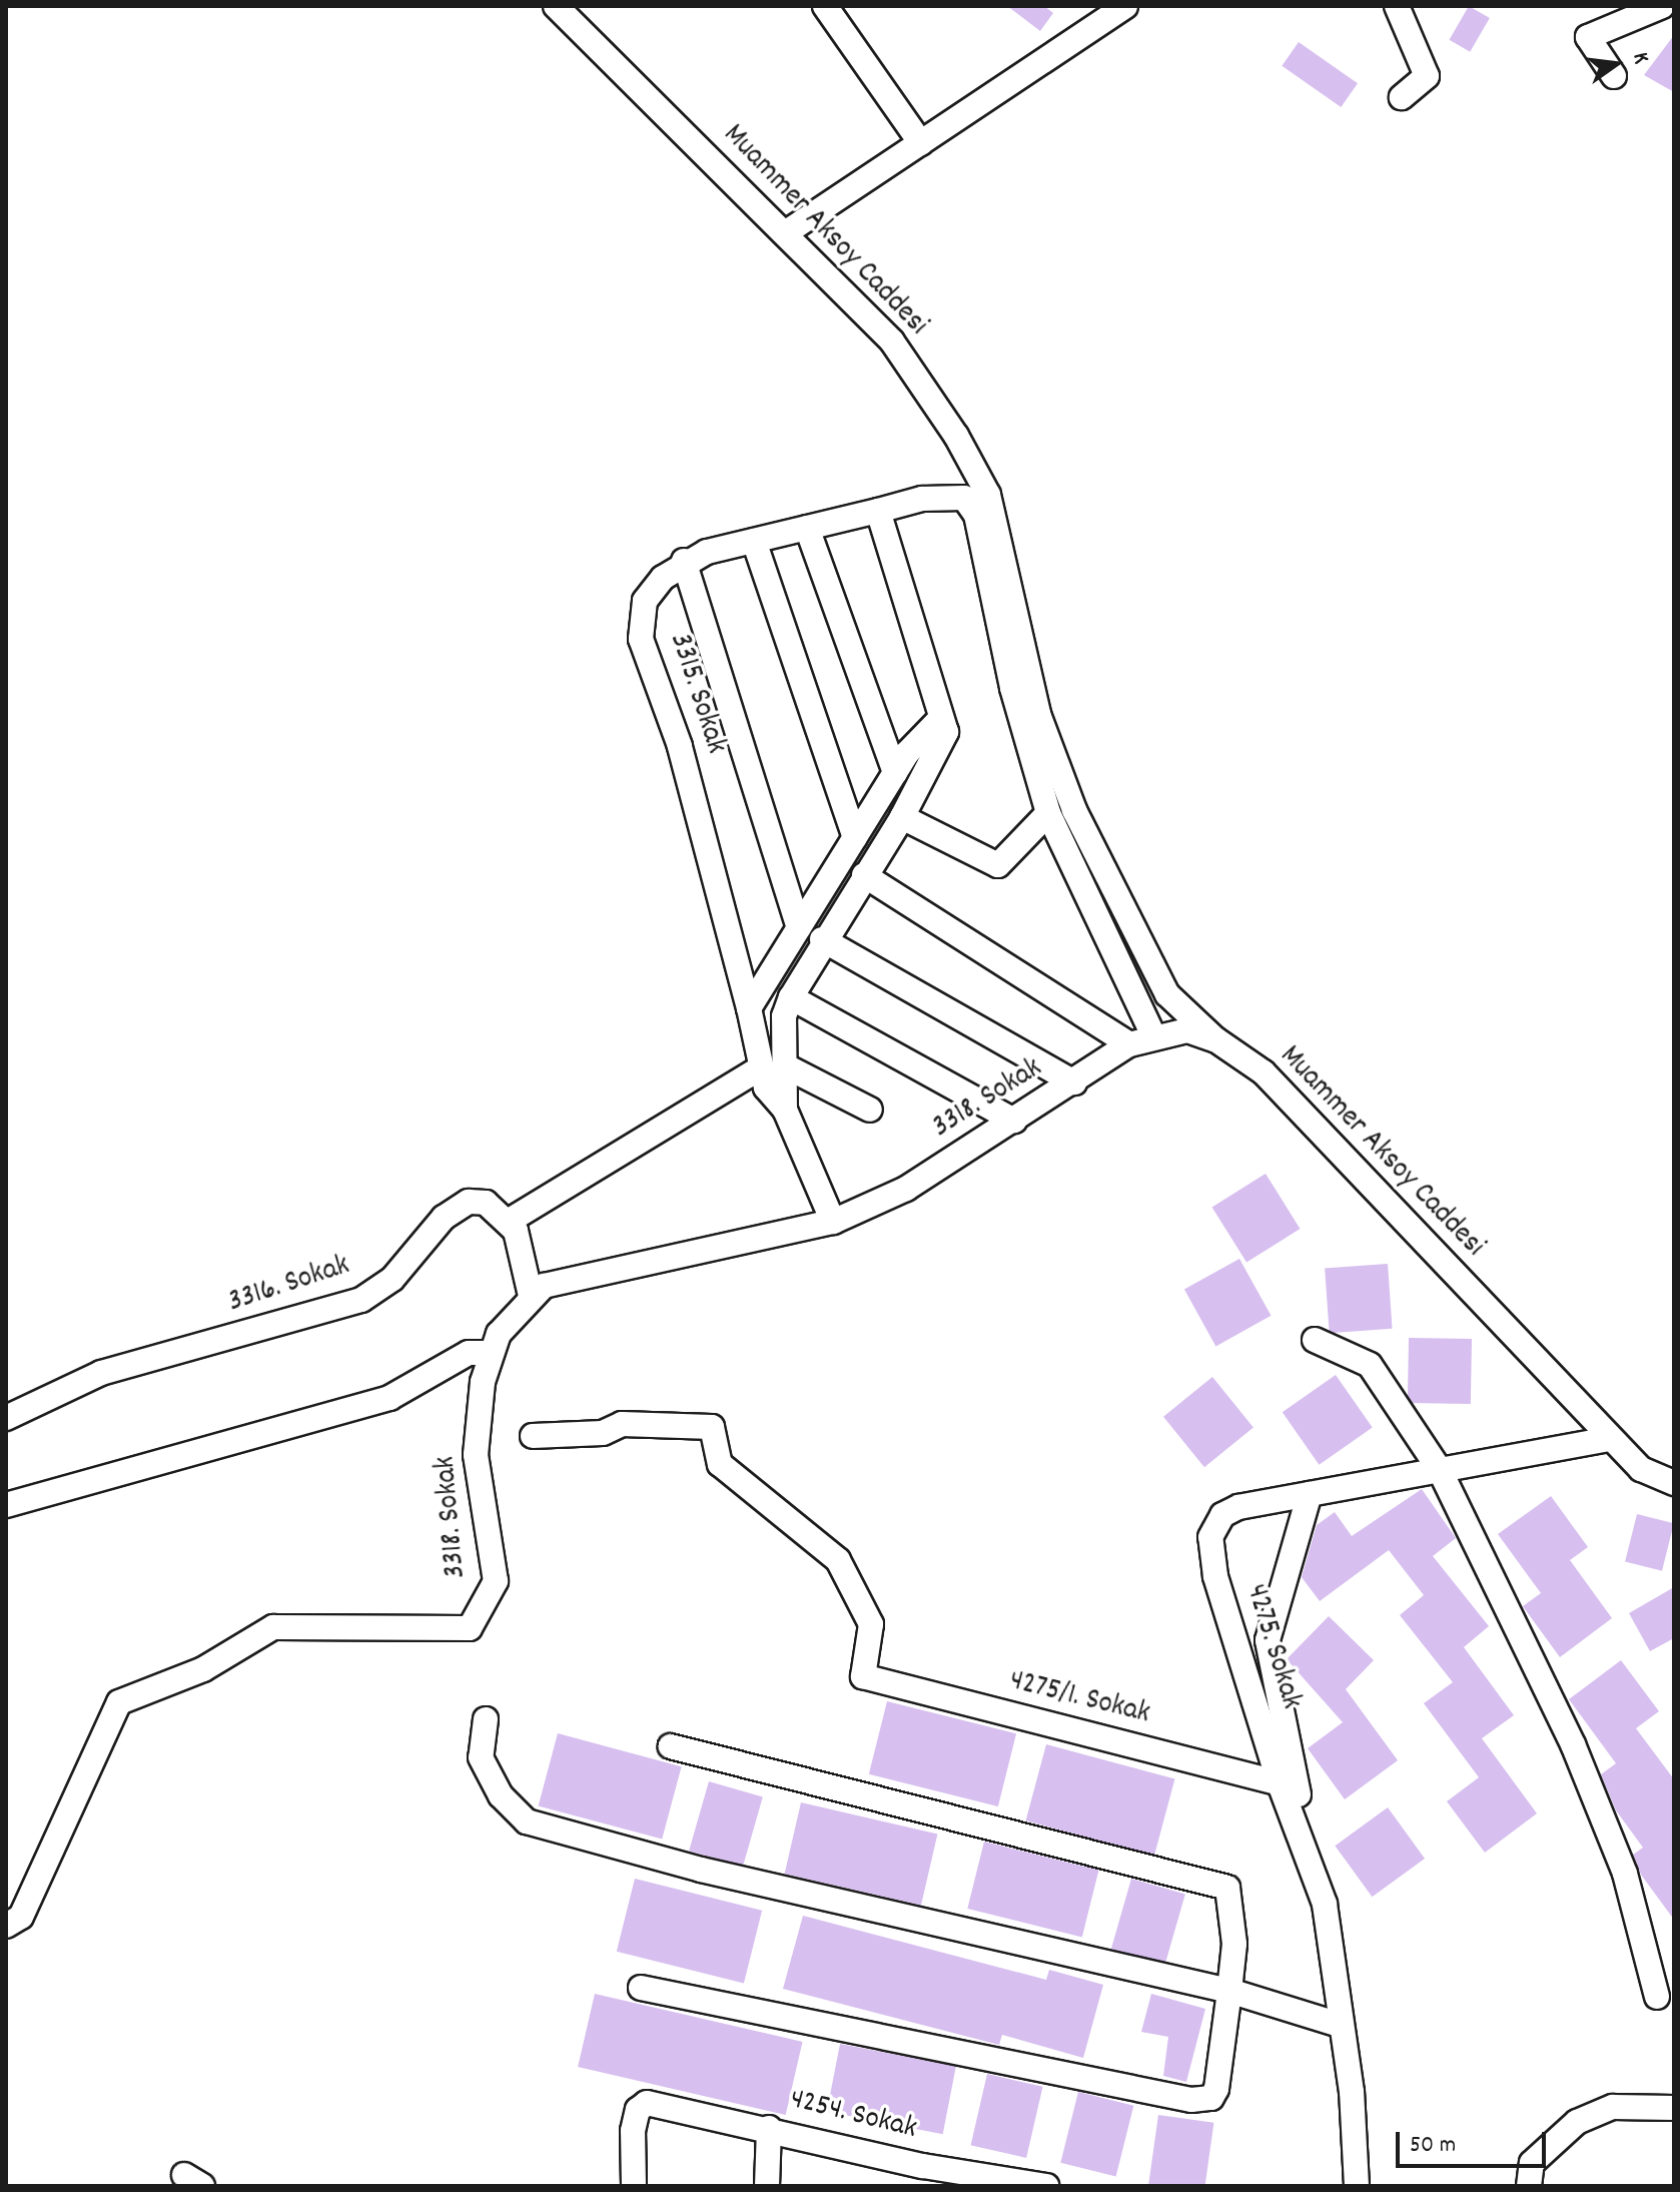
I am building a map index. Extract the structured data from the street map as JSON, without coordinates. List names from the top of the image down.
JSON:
{
  "streets": {
    "street": [
      "Muammer Aksoy Caddesi",
      "3315. Sokak",
      "3318. Sokak",
      "3316. Sokak",
      "4275. Sokak",
      "4275/1. Sokak",
      "4254. Sokak"
    ]
  },
  "crossings": [
    ["Muammer Aksoy Caddesi", "3318. Sokak"],
    ["Muammer Aksoy Caddesi", "4275. Sokak"],
    ["4275. Sokak", "4275/1. Sokak"]
  ],
  "scale_bar": "50 m",
  "north": "right"
}
